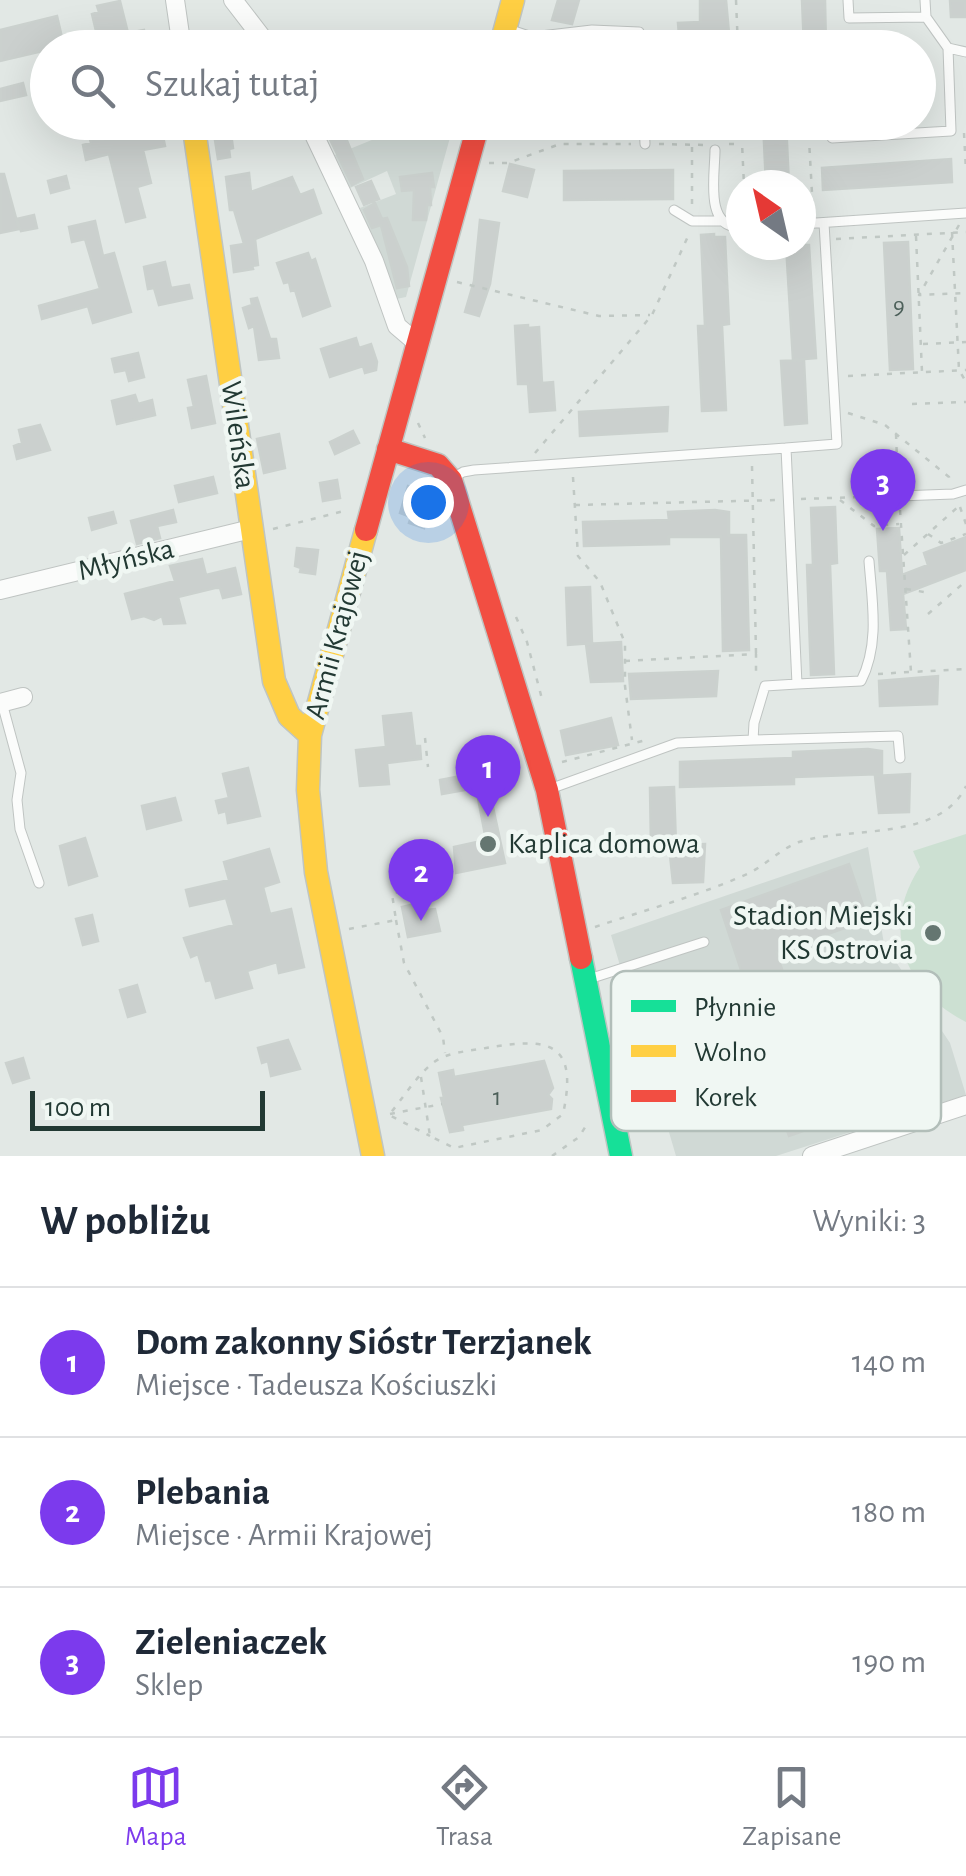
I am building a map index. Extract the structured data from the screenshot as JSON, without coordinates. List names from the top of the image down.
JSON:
{
  "streets": {
    "street": ["Wileńska", "Młyńska", "Armii Krajowej"]
  },
  "crossings": [
    ["Wileńska", "Młyńska"],
    ["Wileńska", "Armii Krajowej"]
  ],
  "places": ["Kaplica domowa", "Stadion Miejski KS Ostrovia"],
  "house_numbers": ["9", "1"],
  "legend": ["Płynnie", "Wolno", "Korek"],
  "scale_bar": "100 m",
  "north": "top left",
  "page": {
    "search": "Szukaj tutaj",
    "pins": ["3", "1", "2"],
    "scale": "100 m",
    "heading": ["W pobliżu", "Wyniki: 3"],
    "list": [
      {
        "mark": "1",
        "name": "Dom zakonny Sióstr Terzjanek",
        "note": "Miejsce · Tadeusza Kościuszki",
        "value": "140 m"
      },
      {
        "mark": "2",
        "name": "Plebania",
        "note": "Miejsce · Armii Krajowej",
        "value": "180 m"
      },
      {
        "mark": "3",
        "name": "Zieleniaczek",
        "note": "Sklep",
        "value": "190 m"
      }
    ],
    "nav": ["Mapa", "Trasa", "Zapisane"]
  }
}
